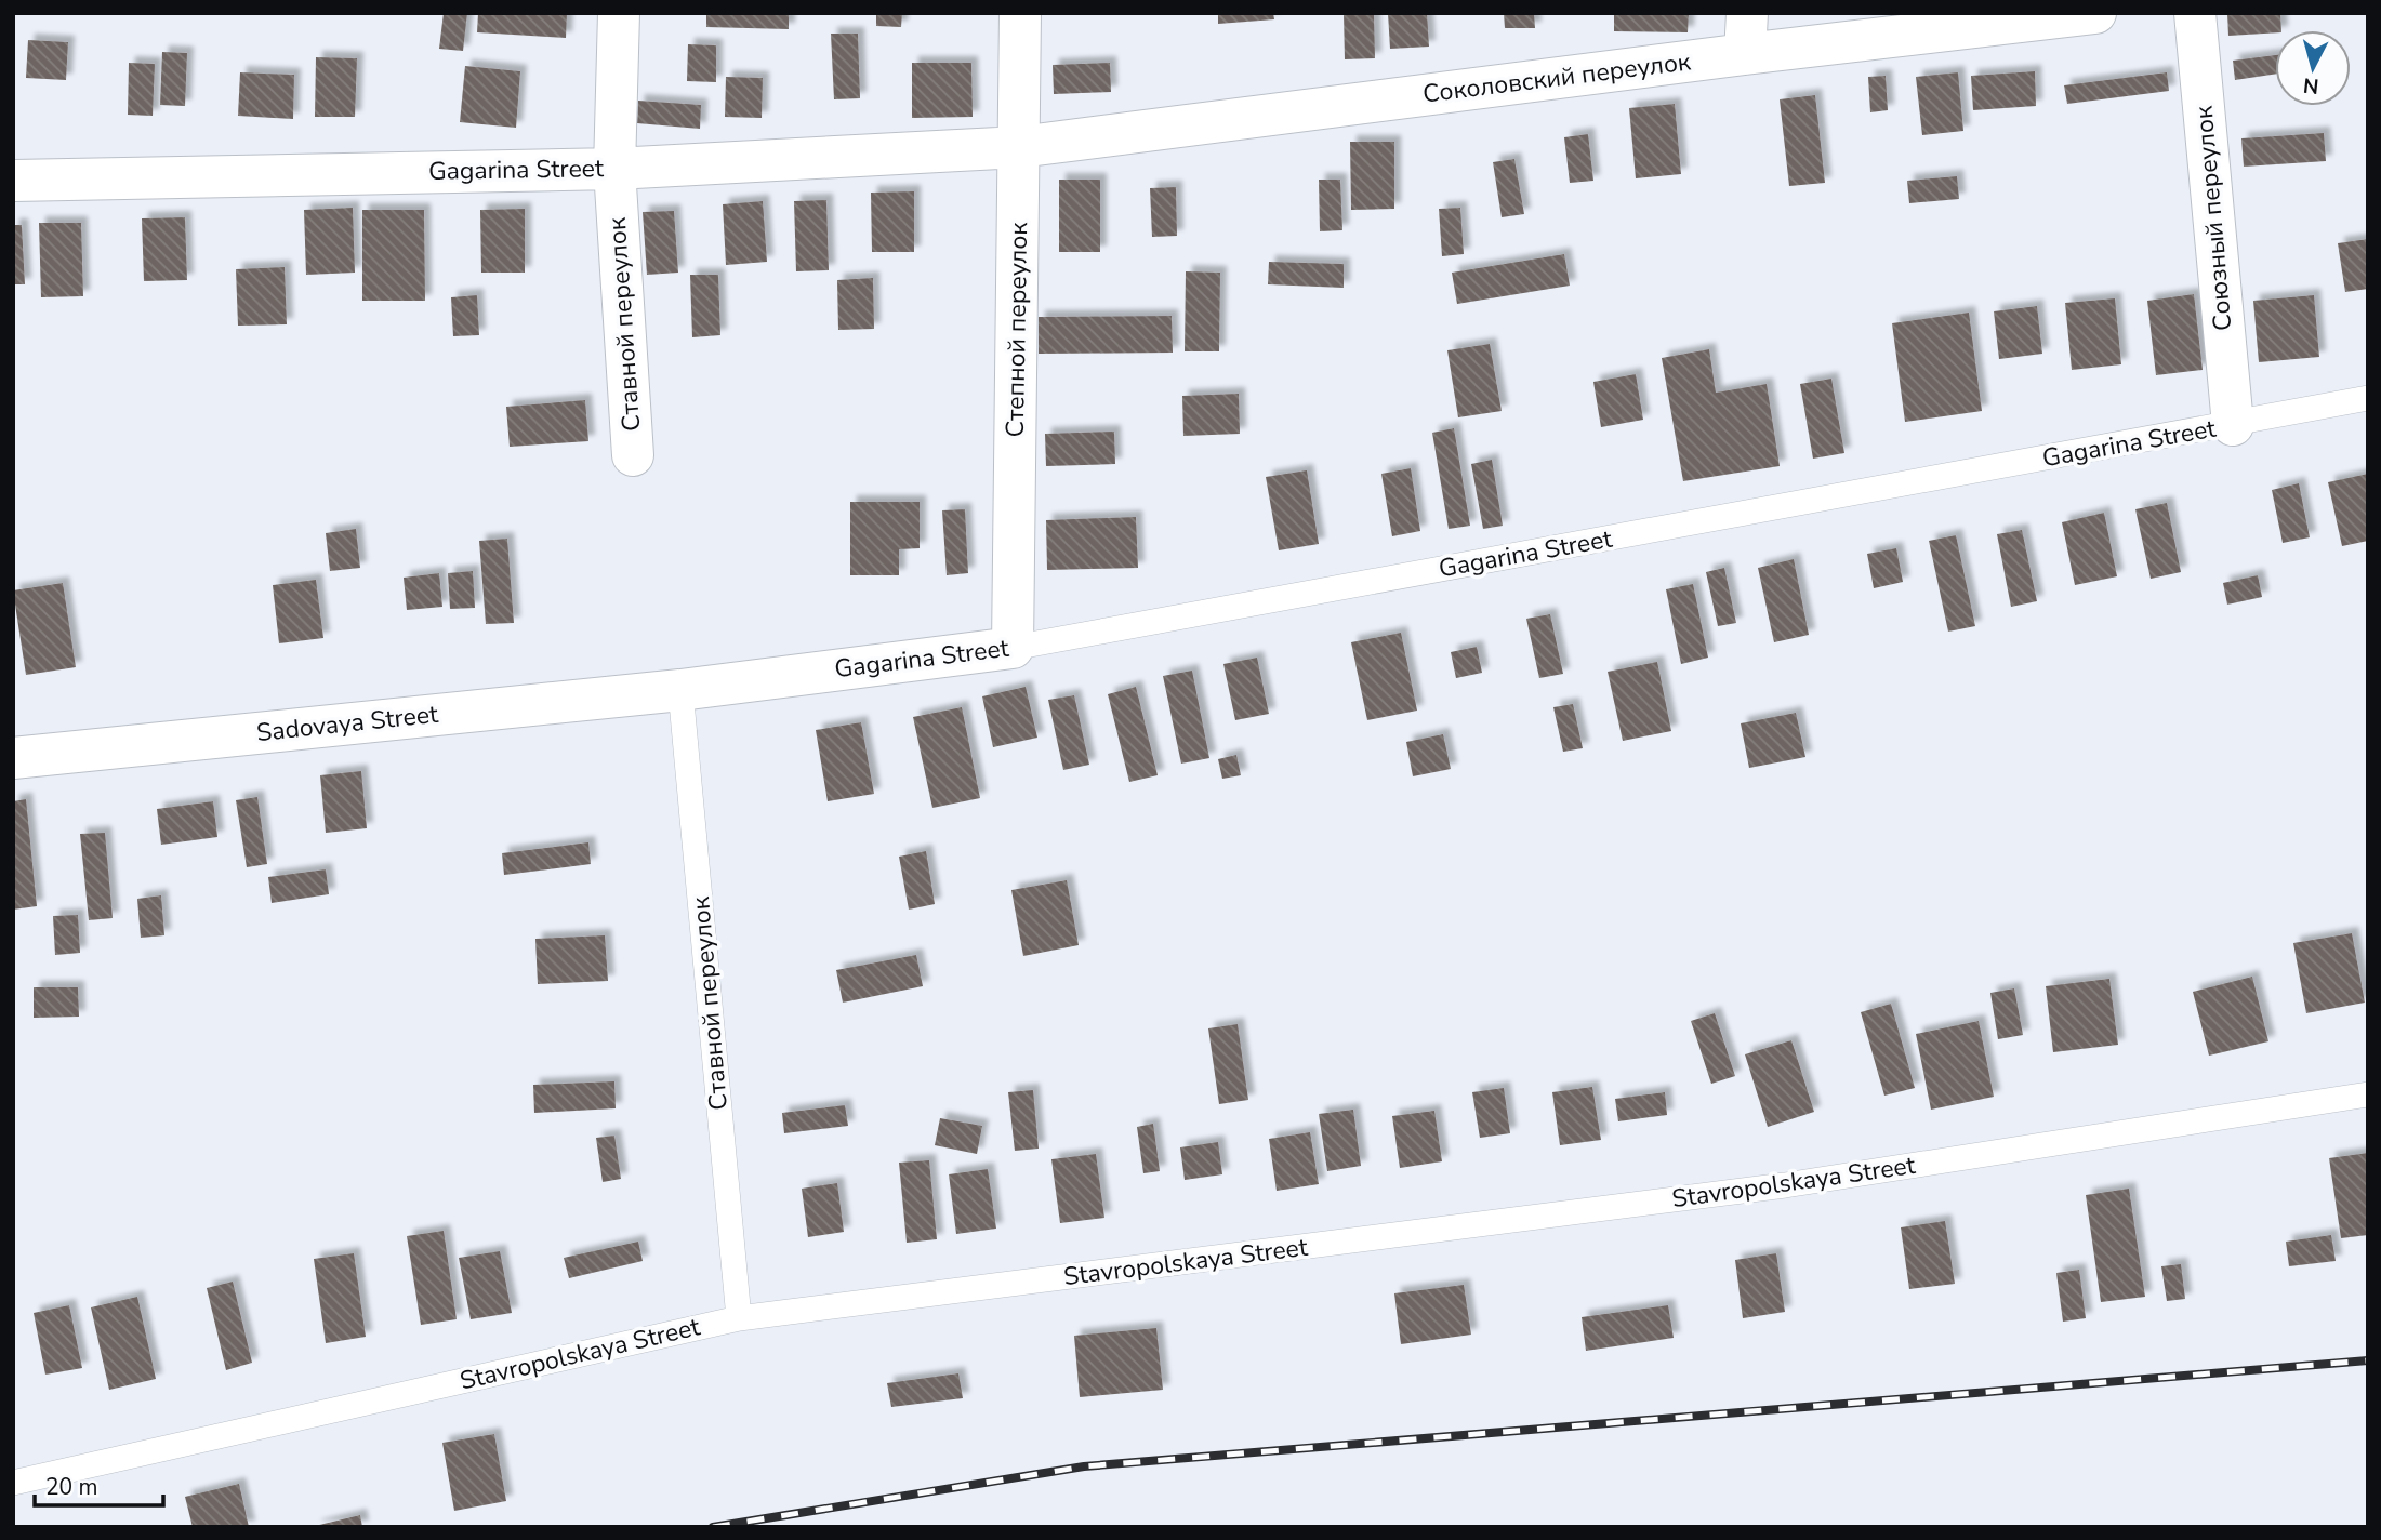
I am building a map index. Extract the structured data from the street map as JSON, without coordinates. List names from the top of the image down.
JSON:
{
  "streets": {
    "street": [
      "Соколовский переулок",
      "Gagarina Street",
      "Союзный переулок",
      "Ставной переулок",
      "Степной переулок",
      "Sadovaya Street"
    ],
    "lane": ["Stavropolskaya Street"]
  },
  "crossings": [
    ["Соколовский переулок", "Gagarina Street"],
    ["Соколовский переулок", "Степной переулок"],
    ["Gagarina Street", "Союзный переулок"],
    ["Gagarina Street", "Ставной переулок"],
    ["Gagarina Street", "Степной переулок"],
    ["Gagarina Street", "Sadovaya Street"],
    ["Ставной переулок", "Sadovaya Street"],
    ["Ставной переулок", "Stavropolskaya Street"]
  ],
  "scale_bar": "20 m",
  "north": "bottom"
}
